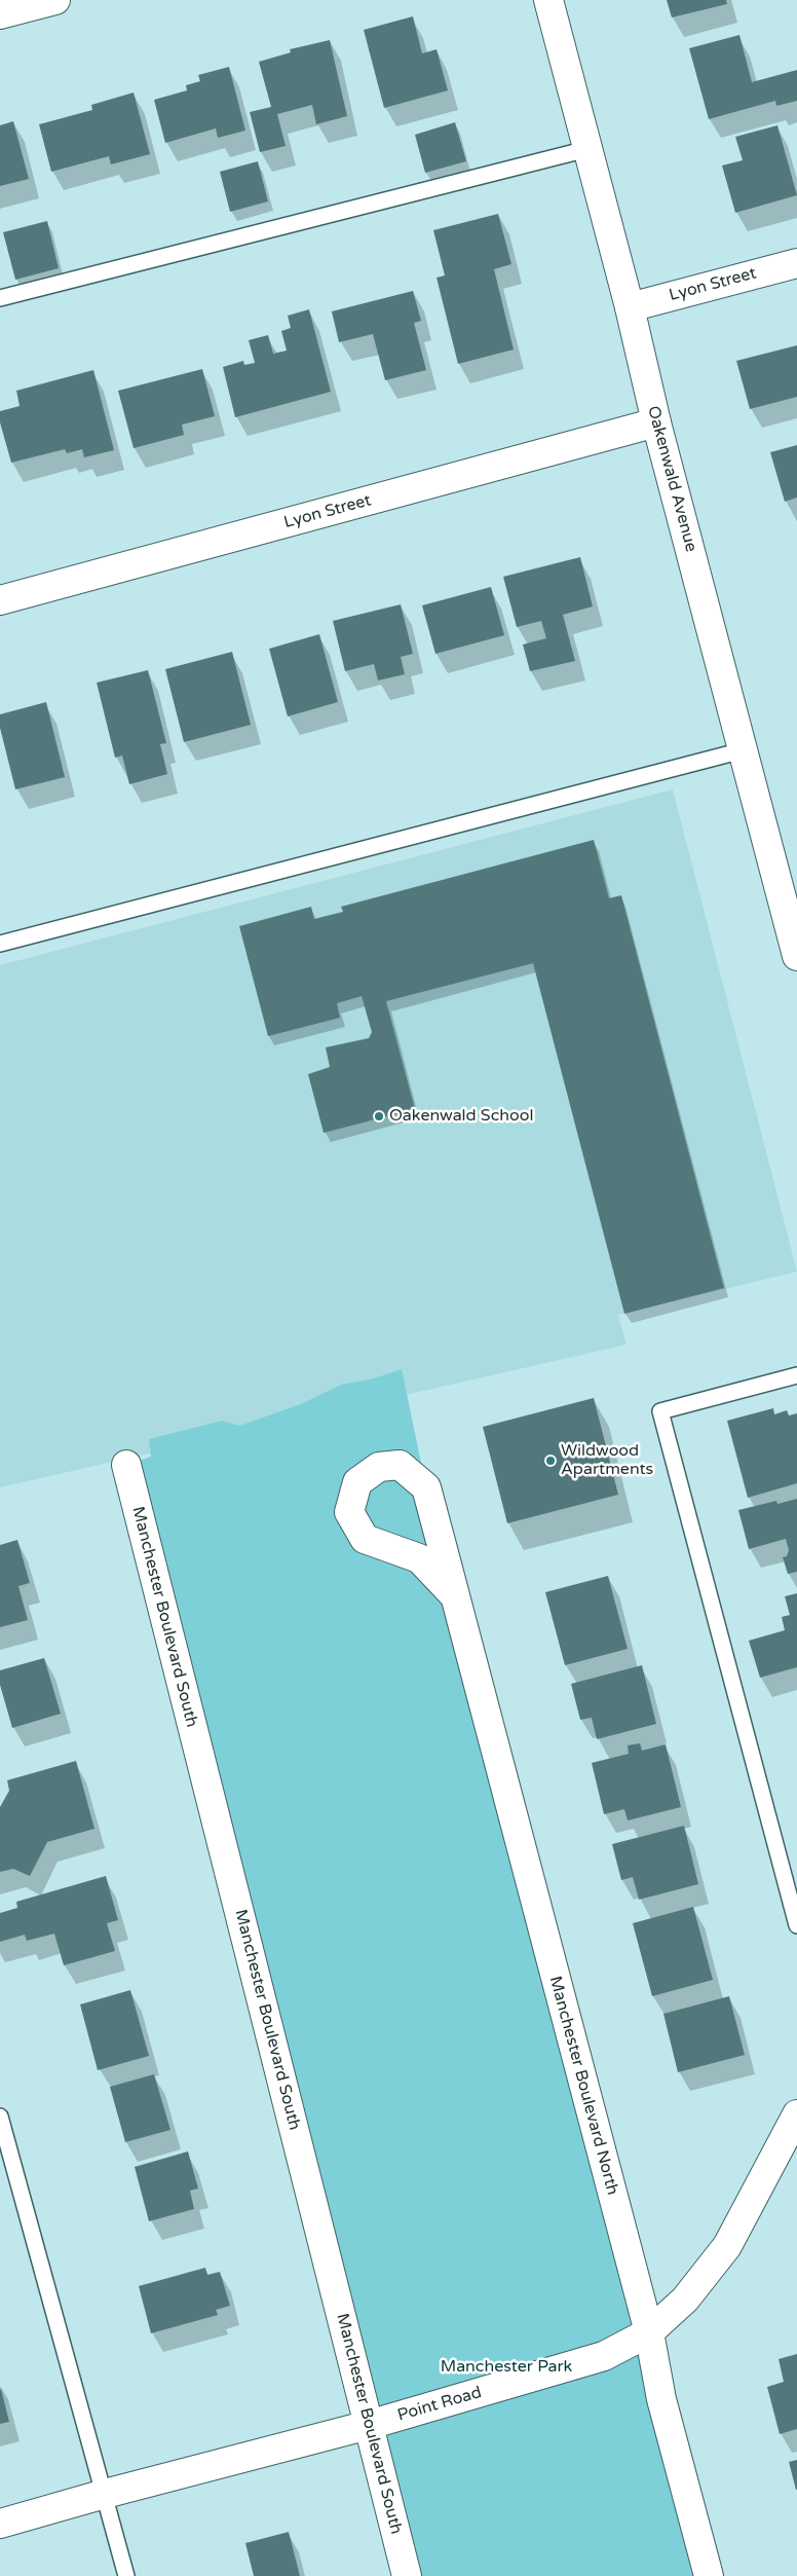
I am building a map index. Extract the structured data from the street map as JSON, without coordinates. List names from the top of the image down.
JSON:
{
  "streets": {
    "street": [
      "Lyon Street",
      "Oakenwald Avenue",
      "Manchester Boulevard South",
      "Manchester Boulevard North",
      "Point Road"
    ]
  },
  "crossings": [
    ["Lyon Street", "Oakenwald Avenue"],
    ["Manchester Boulevard South", "Point Road"],
    ["Manchester Boulevard North", "Point Road"]
  ],
  "parks": ["Manchester Park"],
  "places": ["Oakenwald School", "Wildwood Apartments"]
}
